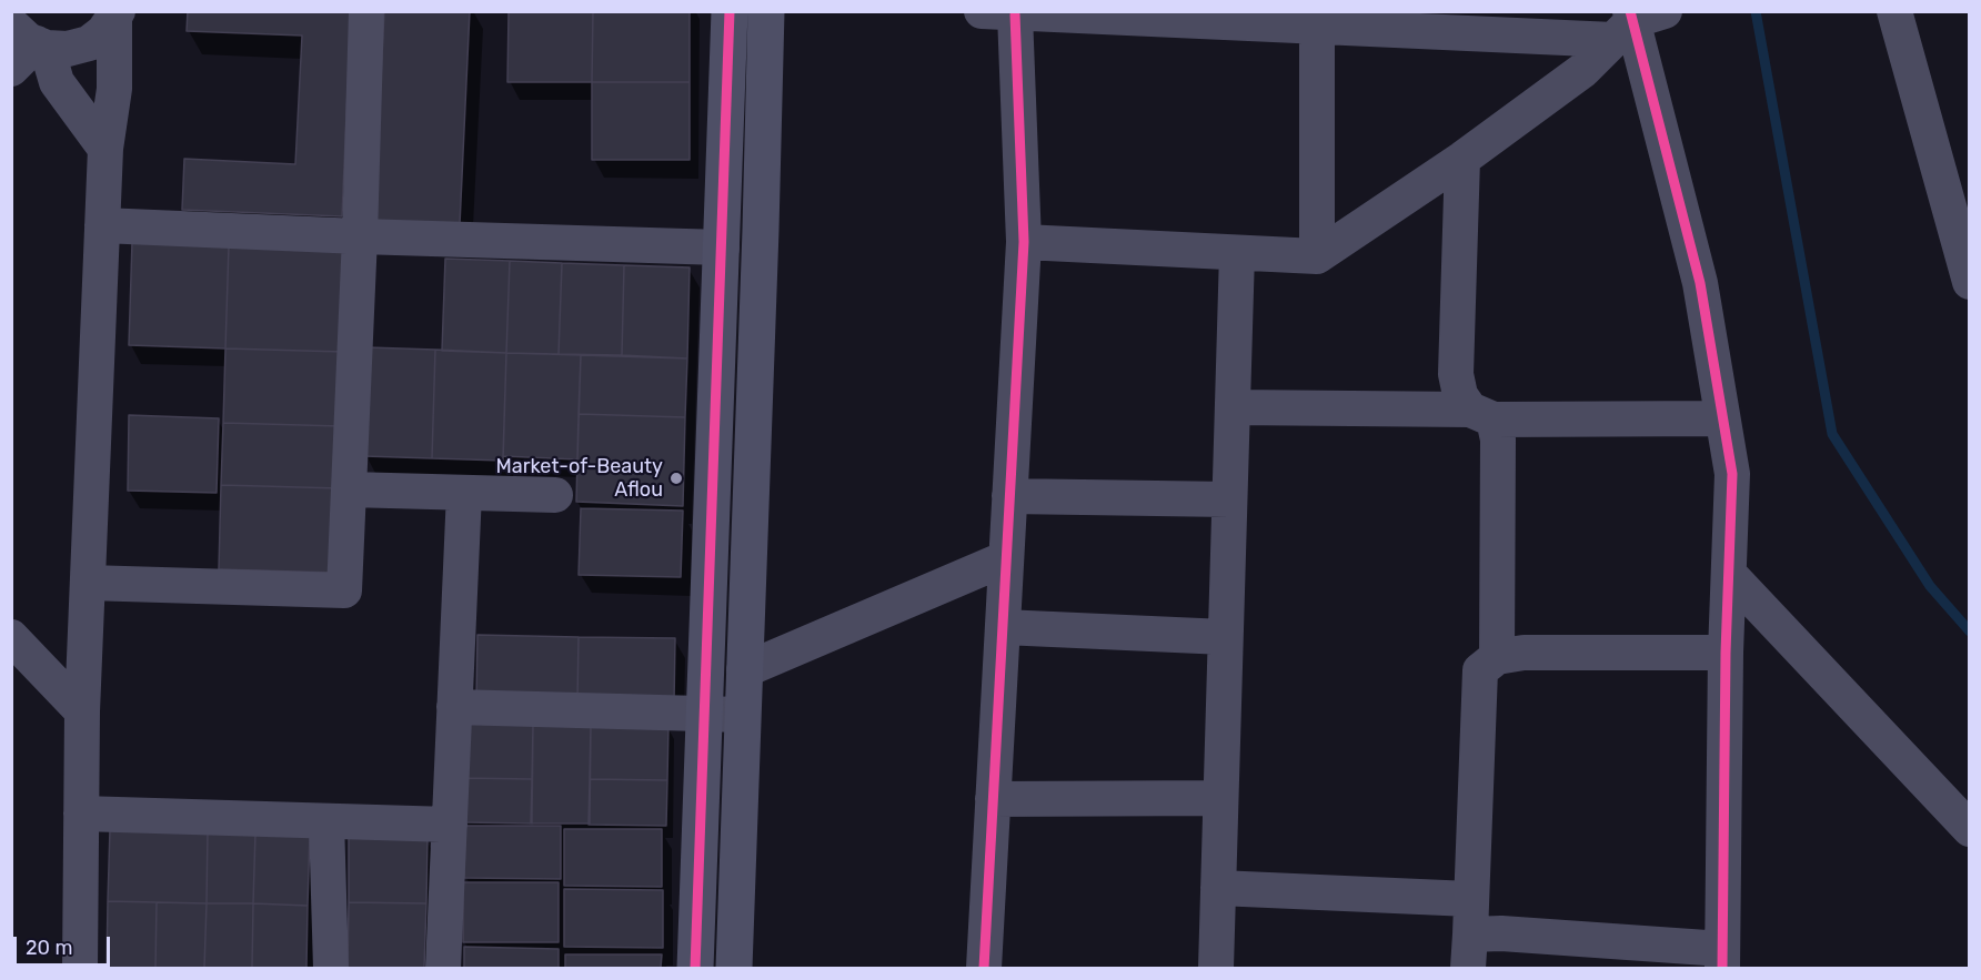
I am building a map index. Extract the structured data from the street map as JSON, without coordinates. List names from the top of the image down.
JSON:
{
  "places": ["Market-of-Beauty Aflou"],
  "scale_bar": "20 m"
}
